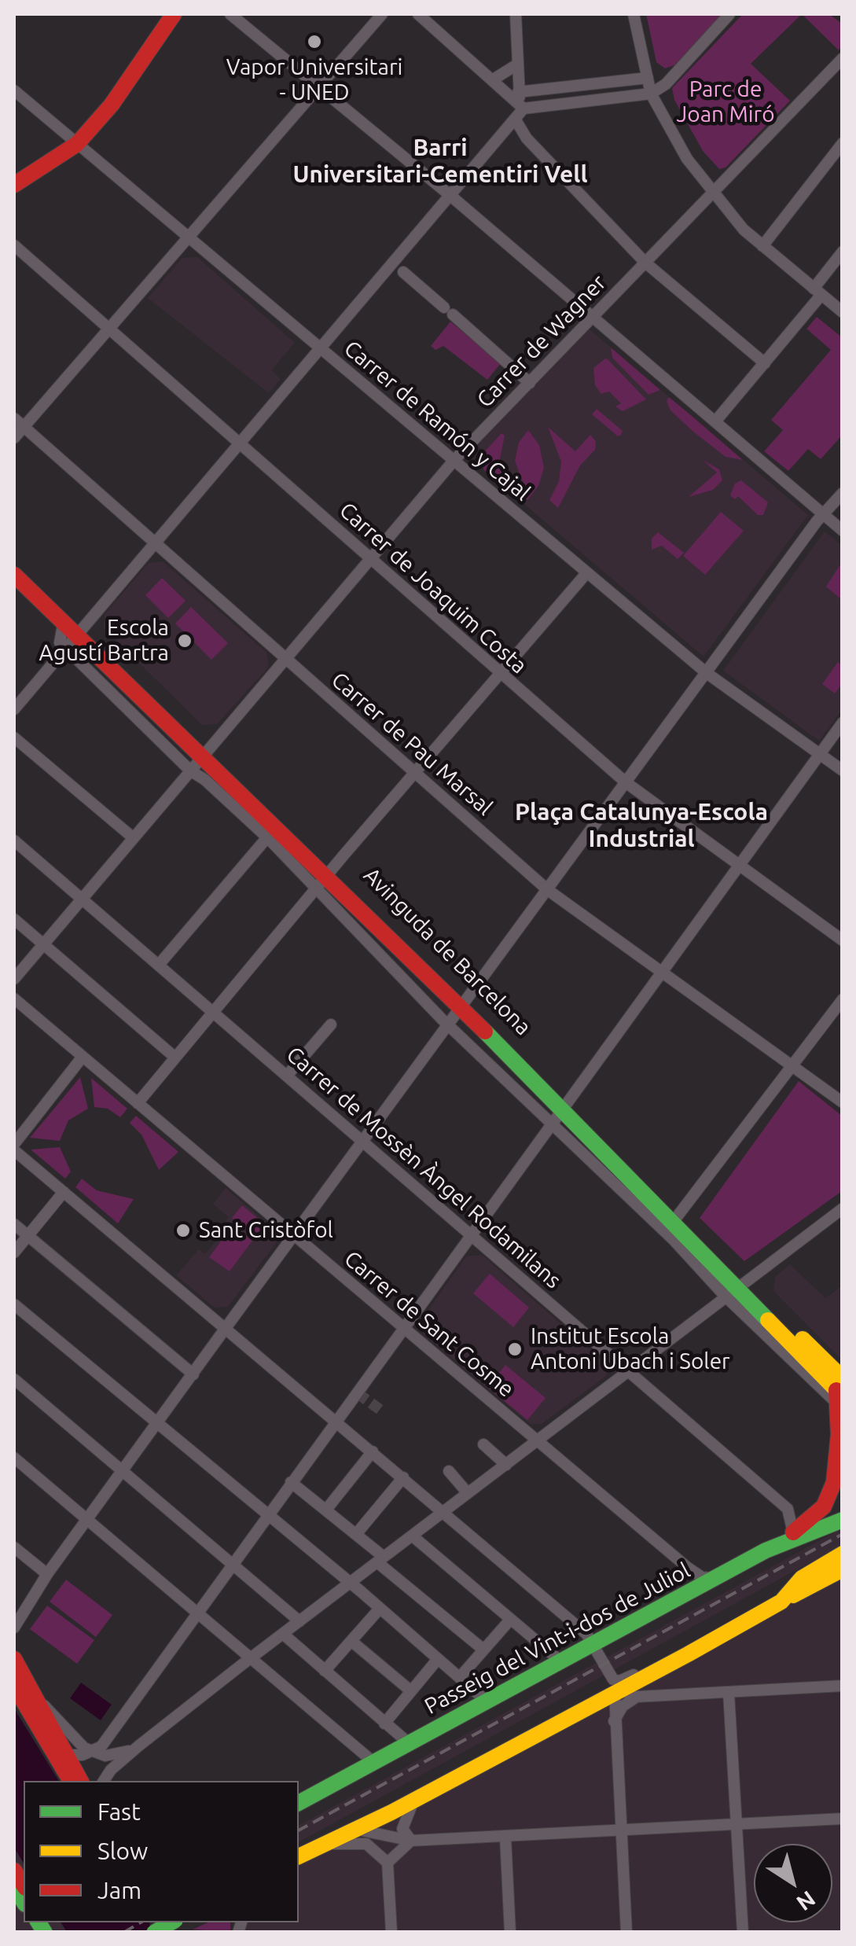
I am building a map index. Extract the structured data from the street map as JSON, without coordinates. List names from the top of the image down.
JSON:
{
  "streets": {
    "street": [
      "Carrer de Wagner",
      "Carrer de Ramón y Cajal",
      "Carrer de Joaquim Costa",
      "Carrer de Pau Marsal",
      "Avinguda de Barcelona",
      "Carrer de Mossèn Àngel Rodamilans",
      "Carrer de Sant Cosme",
      "Passeig del Vint-i-dos de Juliol"
    ]
  },
  "crossings": [
    ["Carrer de Wagner", "Carrer de Ramón y Cajal"],
    ["Carrer de Wagner", "Carrer de Joaquim Costa"],
    ["Carrer de Wagner", "Carrer de Pau Marsal"],
    ["Carrer de Wagner", "Avinguda de Barcelona"],
    ["Carrer de Wagner", "Carrer de Mossèn Àngel Rodamilans"],
    ["Avinguda de Barcelona", "Carrer de Mossèn Àngel Rodamilans"],
    ["Avinguda de Barcelona", "Passeig del Vint-i-dos de Juliol"],
    ["Carrer de Sant Cosme", "Passeig del Vint-i-dos de Juliol"]
  ],
  "districts": ["Barri Universitari-Cementiri Vell", "Plaça Catalunya-Escola Industrial"],
  "parks": ["Parc de Joan Miró"],
  "places": [
    "Vapor Universitari - UNED",
    "Escola Agustí Bartra",
    "Sant Cristòfol",
    "Institut Escola Antoni Ubach i Soler"
  ],
  "legend": ["Fast", "Slow", "Jam"],
  "north": "bottom right"
}
